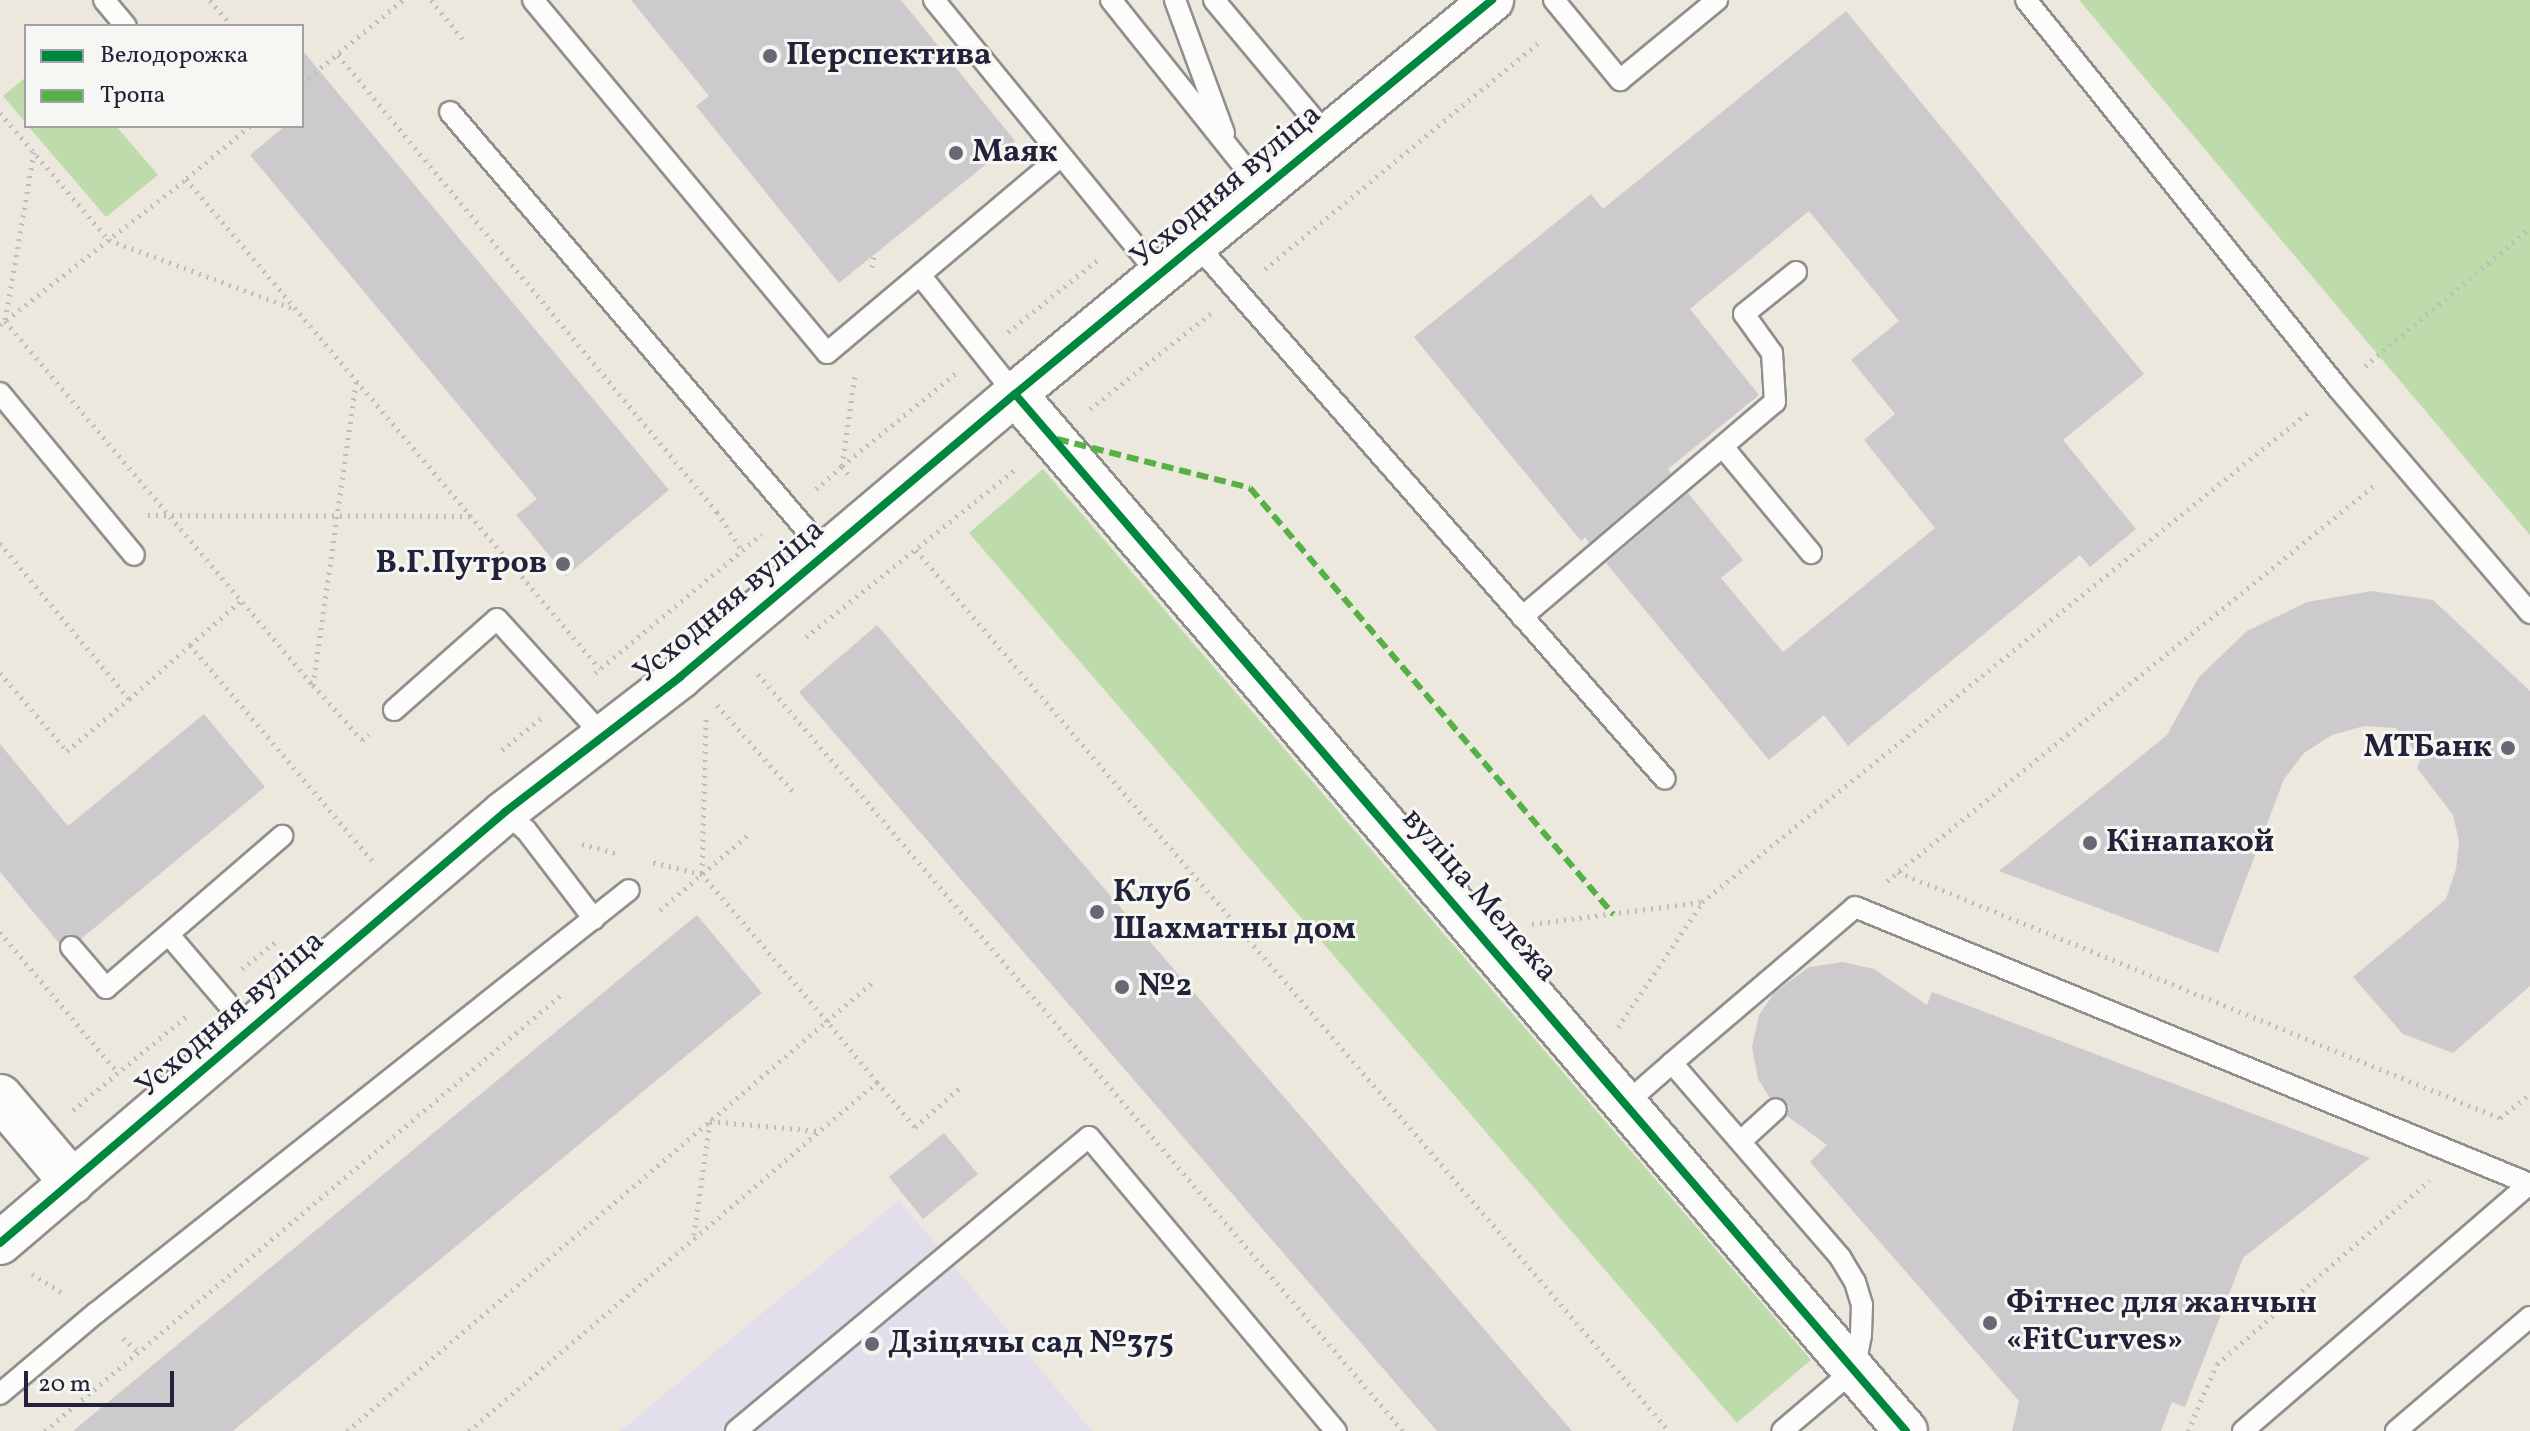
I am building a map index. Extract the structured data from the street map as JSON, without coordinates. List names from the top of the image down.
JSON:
{
  "streets": {
    "street": ["Усходняя вуліца", "вуліца Мележа"]
  },
  "crossings": [
    ["Усходняя вуліца", "вуліца Мележа"]
  ],
  "places": [
    "Перспектива",
    "Маяк",
    "В.Г.Путров",
    "МТБанк",
    "Кінапакой",
    "Клуб Шахматны дом",
    "№2",
    "Фітнес для жанчын «FitCurves»",
    "Дзіцячы сад №375"
  ],
  "legend": ["Велодорожка", "Тропа"],
  "scale_bar": "20 m"
}
